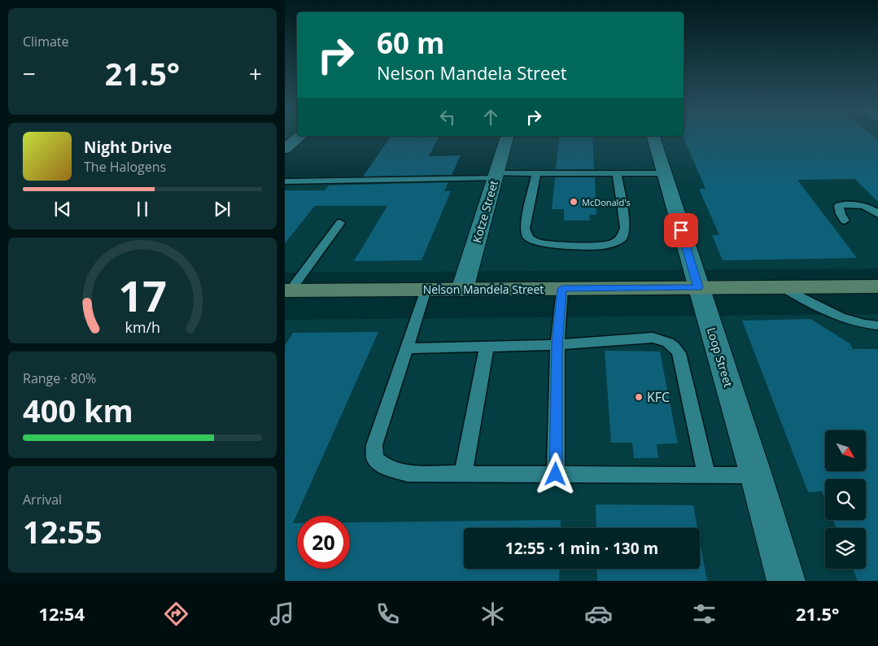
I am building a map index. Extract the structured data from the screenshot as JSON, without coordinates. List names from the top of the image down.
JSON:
{
  "streets": {
    "main road": ["Nelson Mandela Street"],
    "street": ["Kotze Street", "Loop Street"]
  },
  "crossings": [
    ["Kotze Street", "Nelson Mandela Street"],
    ["Nelson Mandela Street", "Loop Street"]
  ],
  "places": ["McDonald's", "KFC"],
  "north": "bottom right",
  "page": {
    "tile": [
      "Climate",
      ["Range · 80%", "400 km"],
      ["Arrival", "12:55"]
    ],
    "turn": ["60 m", "Nelson Mandela Street"],
    "heat": ["−", "21.5°", "+"],
    "song": ["Night Drive", "The Halogens"],
    "limit": "20",
    "trip": "12:55 · 1 min · 130 m",
    "tabs": ["12:54", "21.5°"],
    "gauge": ["17", "km/h"]
  }
}
